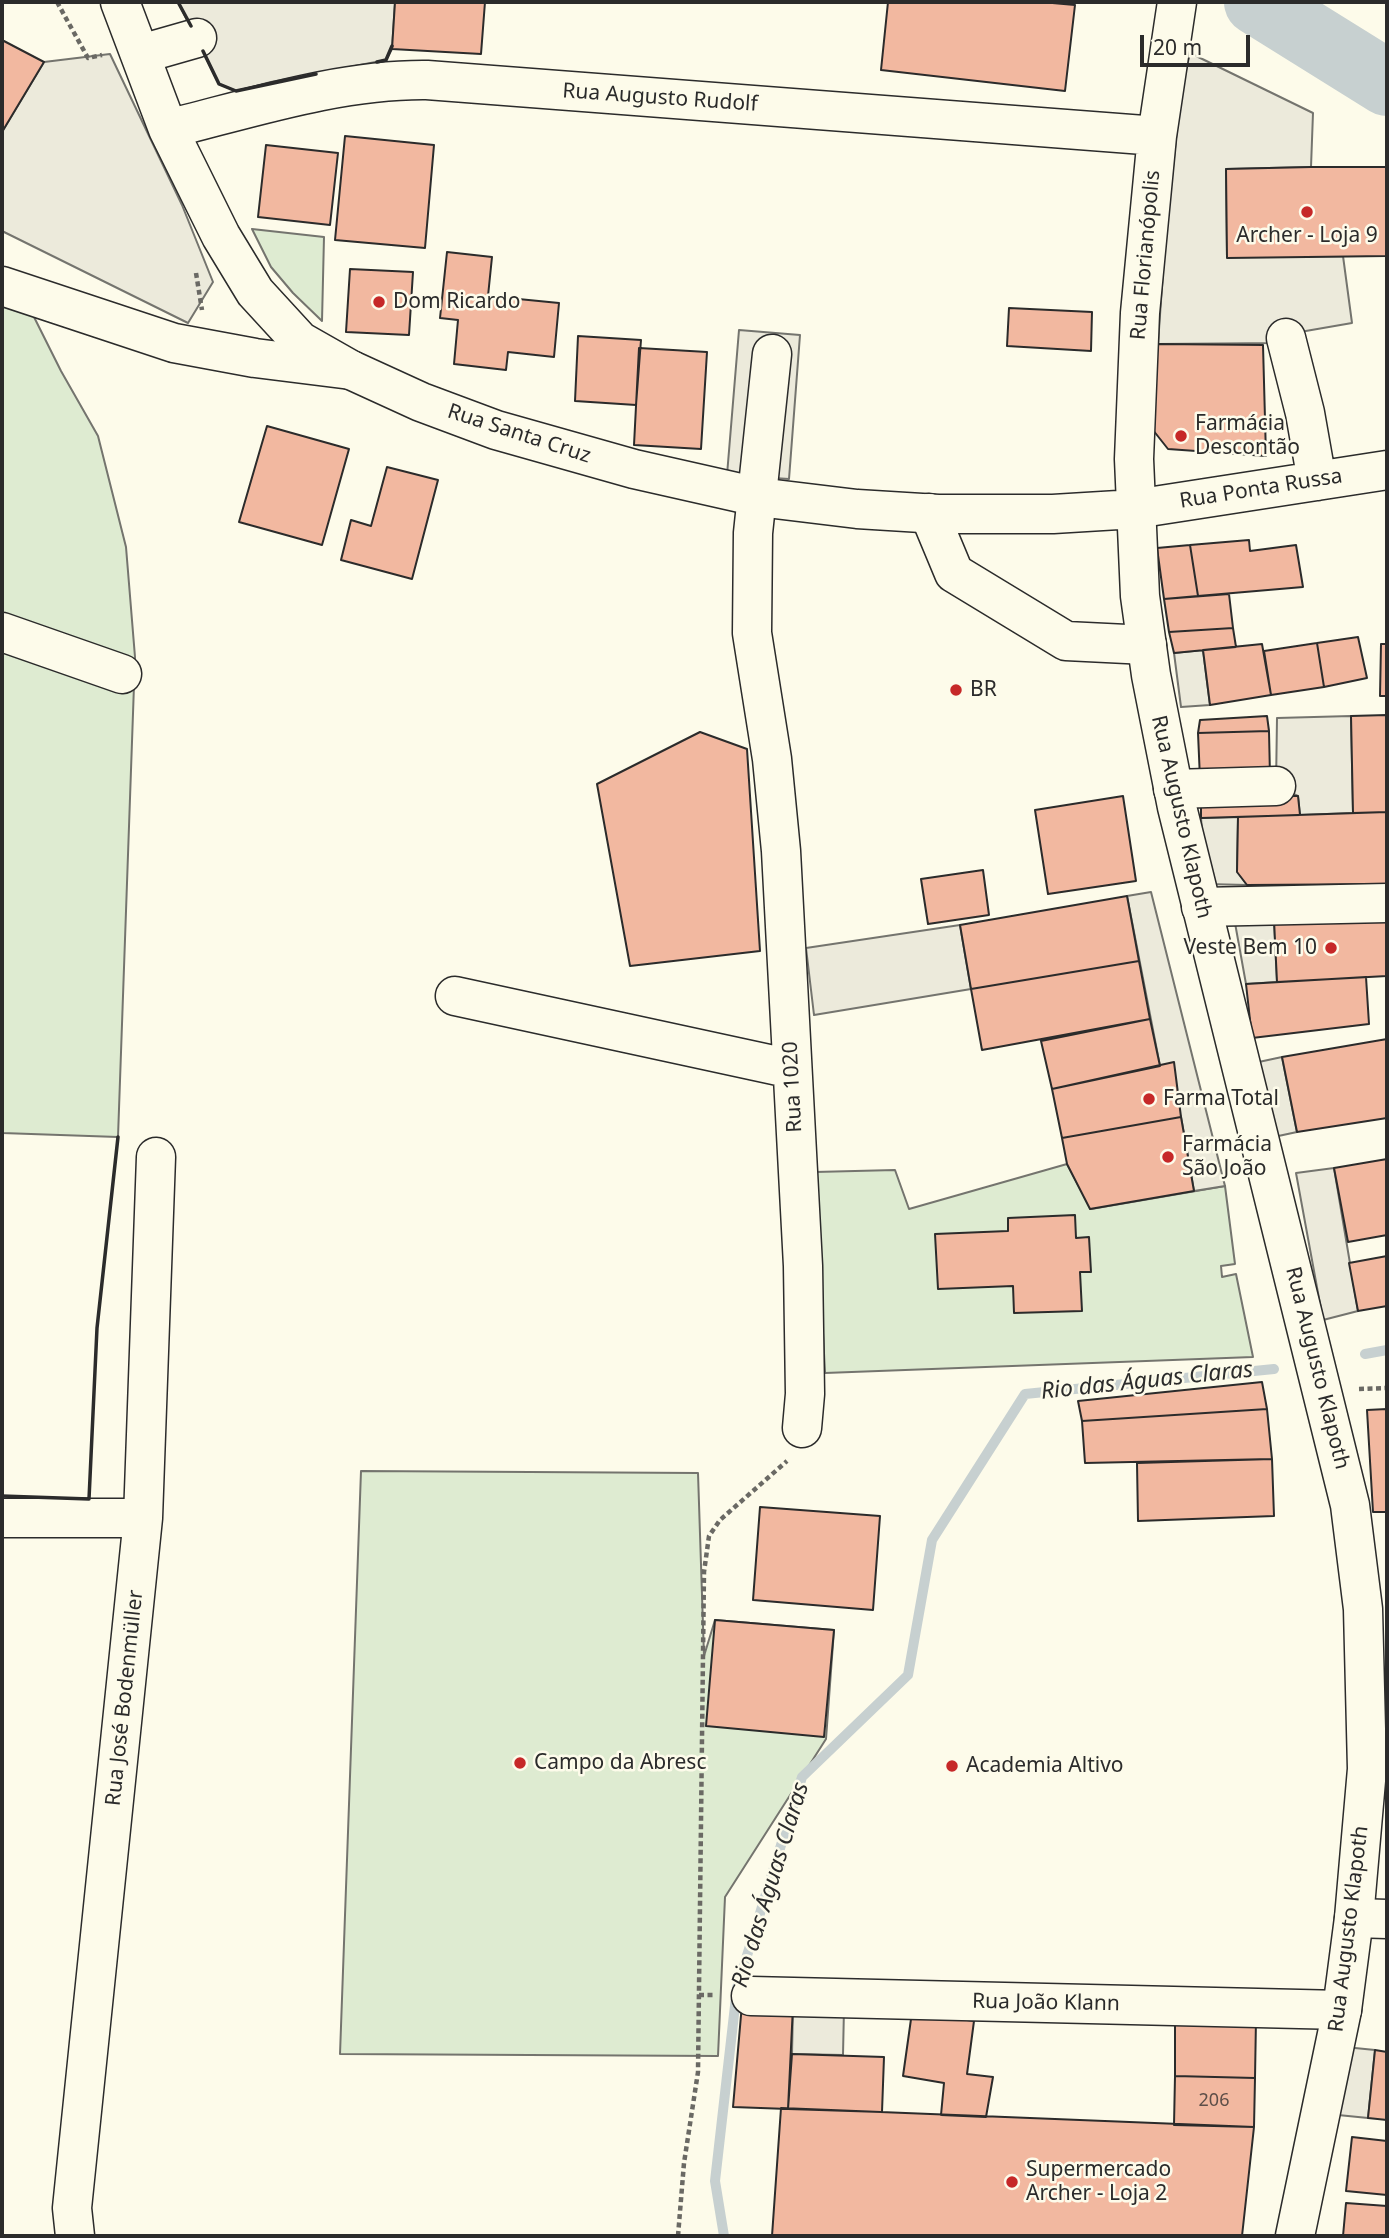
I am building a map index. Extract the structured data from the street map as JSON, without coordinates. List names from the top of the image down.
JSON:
{
  "streets": {
    "main road": [
      "Rua Augusto Rudolf",
      "Rua Florianópolis",
      "Rua Santa Cruz",
      "Rua Ponta Russa",
      "Rua Augusto Klapoth",
      "Rua 1020",
      "Rua José Bodenmüller",
      "Rua João Klann"
    ]
  },
  "crossings": [
    ["Rua Augusto Rudolf", "Rua Florianópolis"],
    ["Rua Augusto Rudolf", "Rua Santa Cruz"],
    ["Rua Florianópolis", "Rua Santa Cruz"],
    ["Rua Florianópolis", "Rua Ponta Russa"],
    ["Rua Florianópolis", "Rua Augusto Klapoth"],
    ["Rua Santa Cruz", "Rua Ponta Russa"],
    ["Rua Santa Cruz", "Rua Augusto Klapoth"],
    ["Rua Santa Cruz", "Rua 1020"],
    ["Rua Ponta Russa", "Rua Augusto Klapoth"],
    ["Rua Augusto Klapoth", "Rua João Klann"]
  ],
  "water": ["Rio das Águas Claras"],
  "places": [
    "Archer - Loja 9",
    "Dom Ricardo",
    "Farmácia Descontão",
    "BR",
    "Veste Bem 10",
    "Farma Total",
    "Farmácia São João",
    "Campo da Abresc",
    "Academia Altivo",
    "Supermercado Archer - Loja 2"
  ],
  "house_numbers": ["206"],
  "scale_bar": "20 m"
}
